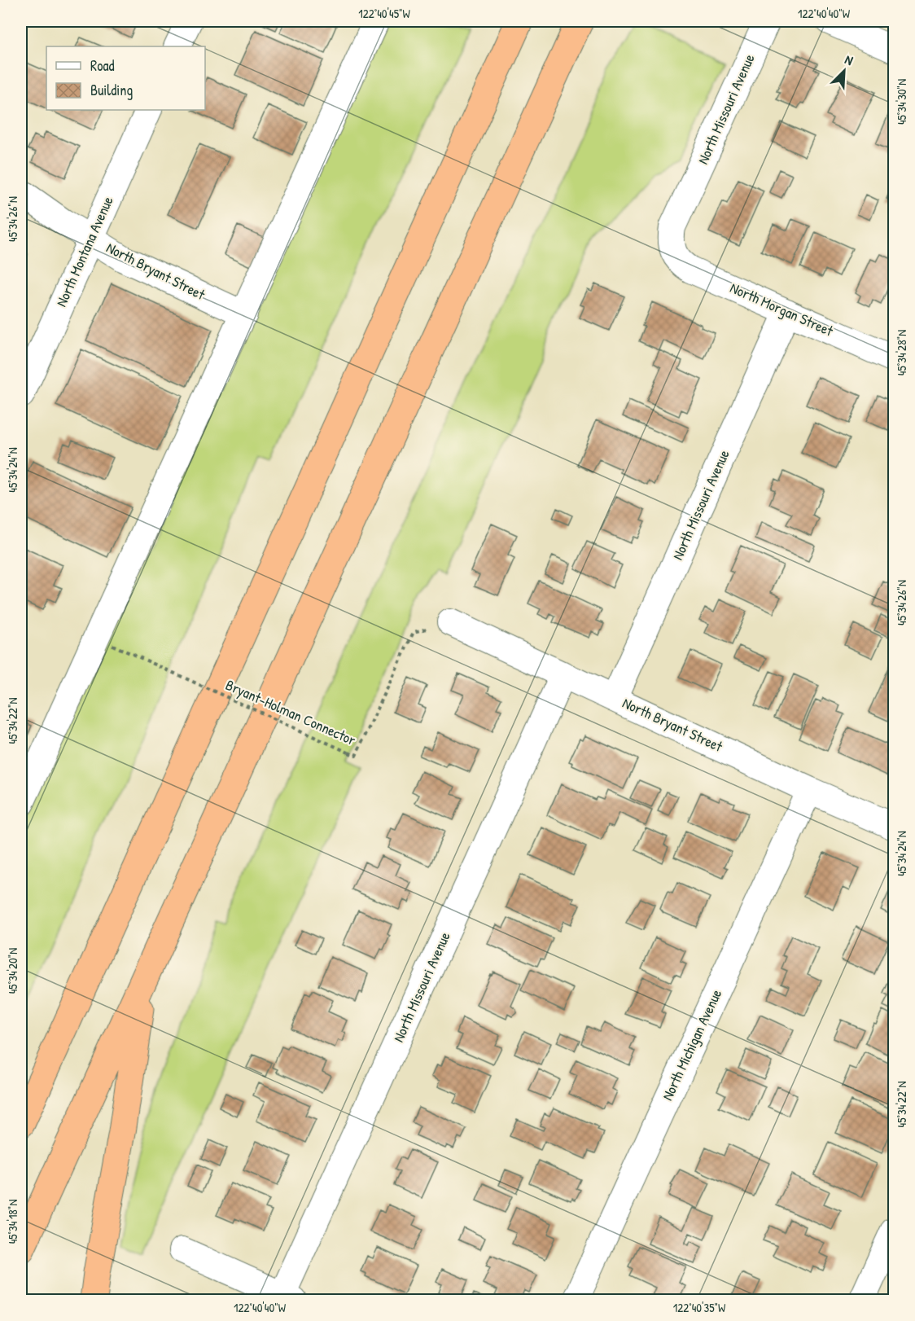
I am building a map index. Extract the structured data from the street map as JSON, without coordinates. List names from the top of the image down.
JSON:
{
  "streets": {
    "street": [
      "North Missouri Avenue",
      "North Montana Avenue",
      "North Bryant Street",
      "North Morgan Street",
      "North Michigan Avenue"
    ],
    "path": ["Bryant-Holman Connector"]
  },
  "crossings": [
    ["North Missouri Avenue", "North Bryant Street"],
    ["North Missouri Avenue", "North Morgan Street"],
    ["North Montana Avenue", "North Bryant Street"],
    ["North Bryant Street", "Bryant-Holman Connector"],
    ["North Bryant Street", "North Michigan Avenue"]
  ],
  "legend": ["Road", "Building"],
  "north": "top right",
  "coordinates": [
    "122°40'45\"W",
    "122°40'40\"W",
    "45°34'30\"N",
    "45°34'26\"N",
    "45°34'28\"N",
    "45°34'24\"N",
    "45°34'22\"N",
    "45°34'20\"N",
    "45°34'18\"N",
    "122°40'35\"W"
  ]
}
